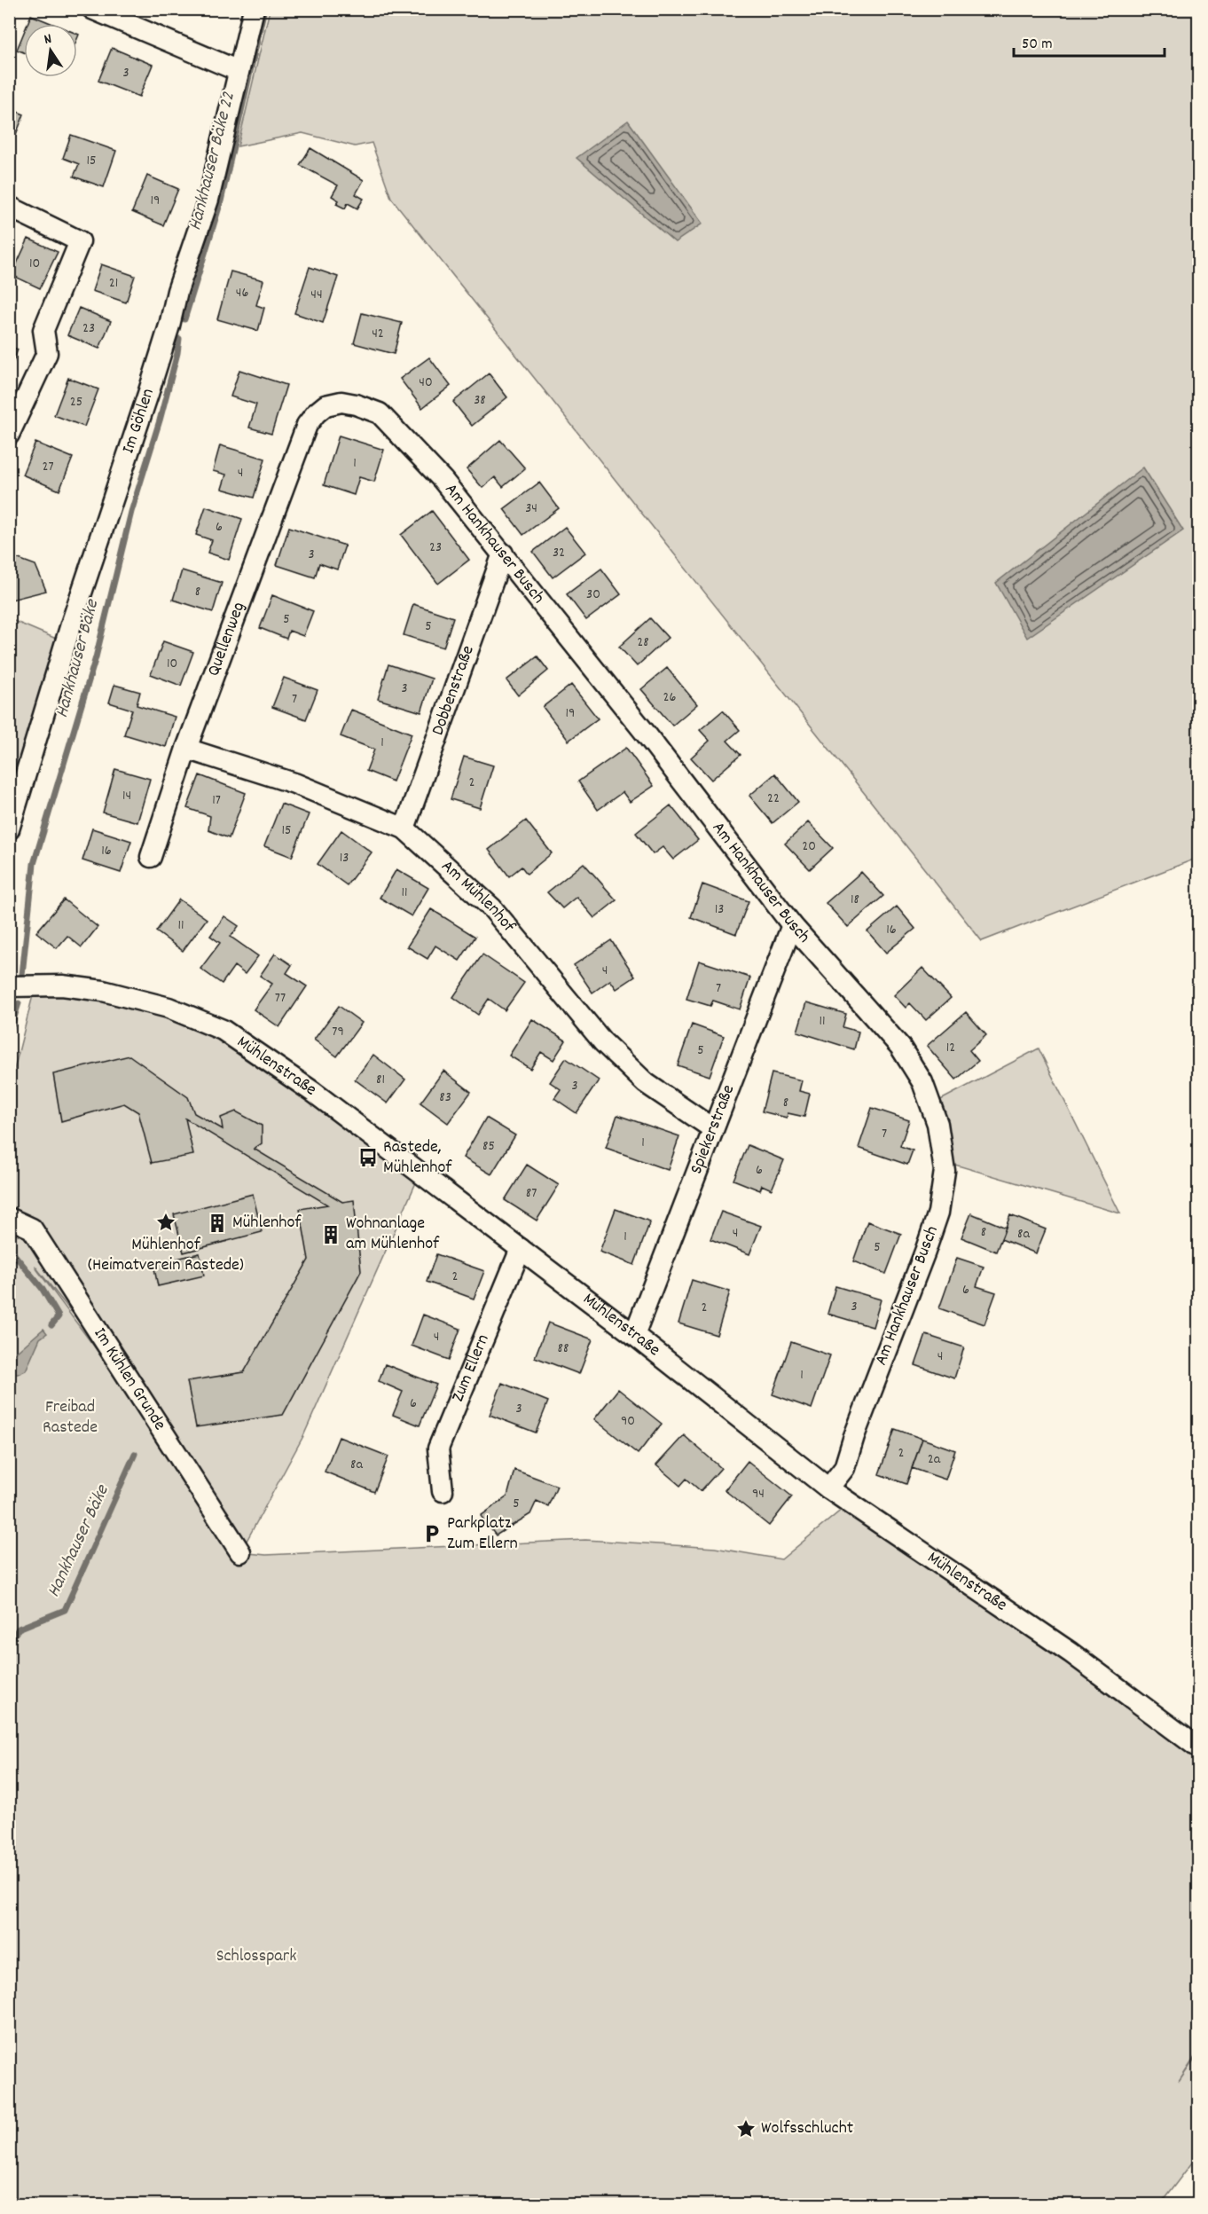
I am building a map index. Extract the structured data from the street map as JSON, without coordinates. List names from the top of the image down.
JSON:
{
  "streets": {
    "street": [
      "Im Göhlen",
      "Am Hankhauser Busch",
      "Quellenweg",
      "Dobbenstraße",
      "Am Mühlenhof",
      "Mühlenstraße",
      "Spiekerstraße",
      "Zum Ellern",
      "Im Kühlen Grunde"
    ]
  },
  "crossings": [
    ["Am Hankhauser Busch", "Quellenweg"],
    ["Am Hankhauser Busch", "Dobbenstraße"],
    ["Am Hankhauser Busch", "Mühlenstraße"],
    ["Am Hankhauser Busch", "Spiekerstraße"],
    ["Quellenweg", "Am Mühlenhof"],
    ["Dobbenstraße", "Am Mühlenhof"],
    ["Am Mühlenhof", "Spiekerstraße"],
    ["Mühlenstraße", "Spiekerstraße"],
    ["Mühlenstraße", "Zum Ellern"]
  ],
  "water": ["Hankhauser Bäke 22", "Hankhauser Bäke"],
  "parks": ["Freibad Rastede", "Schlosspark"],
  "places": {
    "bus stop": ["Rastede, Mühlenhof"],
    "place": ["Mühlenhof (Heimatverein Rastede)", "Wolfsschlucht"],
    "building": ["Mühlenhof", "Wohnanlage am Mühlenhof"],
    "parking": ["Parkplatz Zum Ellern"]
  },
  "house_numbers": [
    "3",
    "15",
    "19",
    "10",
    "21",
    "46",
    "44",
    "23",
    "42",
    "40",
    "38",
    "25",
    "1",
    "27",
    "4",
    "34",
    "6",
    "23",
    "32",
    "3",
    "8",
    "30",
    "5",
    "5",
    "28",
    "10",
    "3",
    "26",
    "7",
    "19",
    "1",
    "2",
    "14",
    "22",
    "17",
    "15",
    "20",
    "16",
    "13",
    "11",
    "18",
    "13",
    "11",
    "16",
    "4",
    "7",
    "77",
    "11",
    "79",
    "12",
    "5",
    "81",
    "3",
    "83",
    "8",
    "7",
    "1",
    "85",
    "6",
    "87",
    "8",
    "4",
    "8a",
    "1",
    "5",
    "2",
    "6",
    "3",
    "2",
    "4",
    "88",
    "4",
    "1",
    "6",
    "3",
    "90",
    "2",
    "2a",
    "8a",
    "94",
    "5"
  ],
  "scale_bar": "50 m",
  "north": "top"
}
